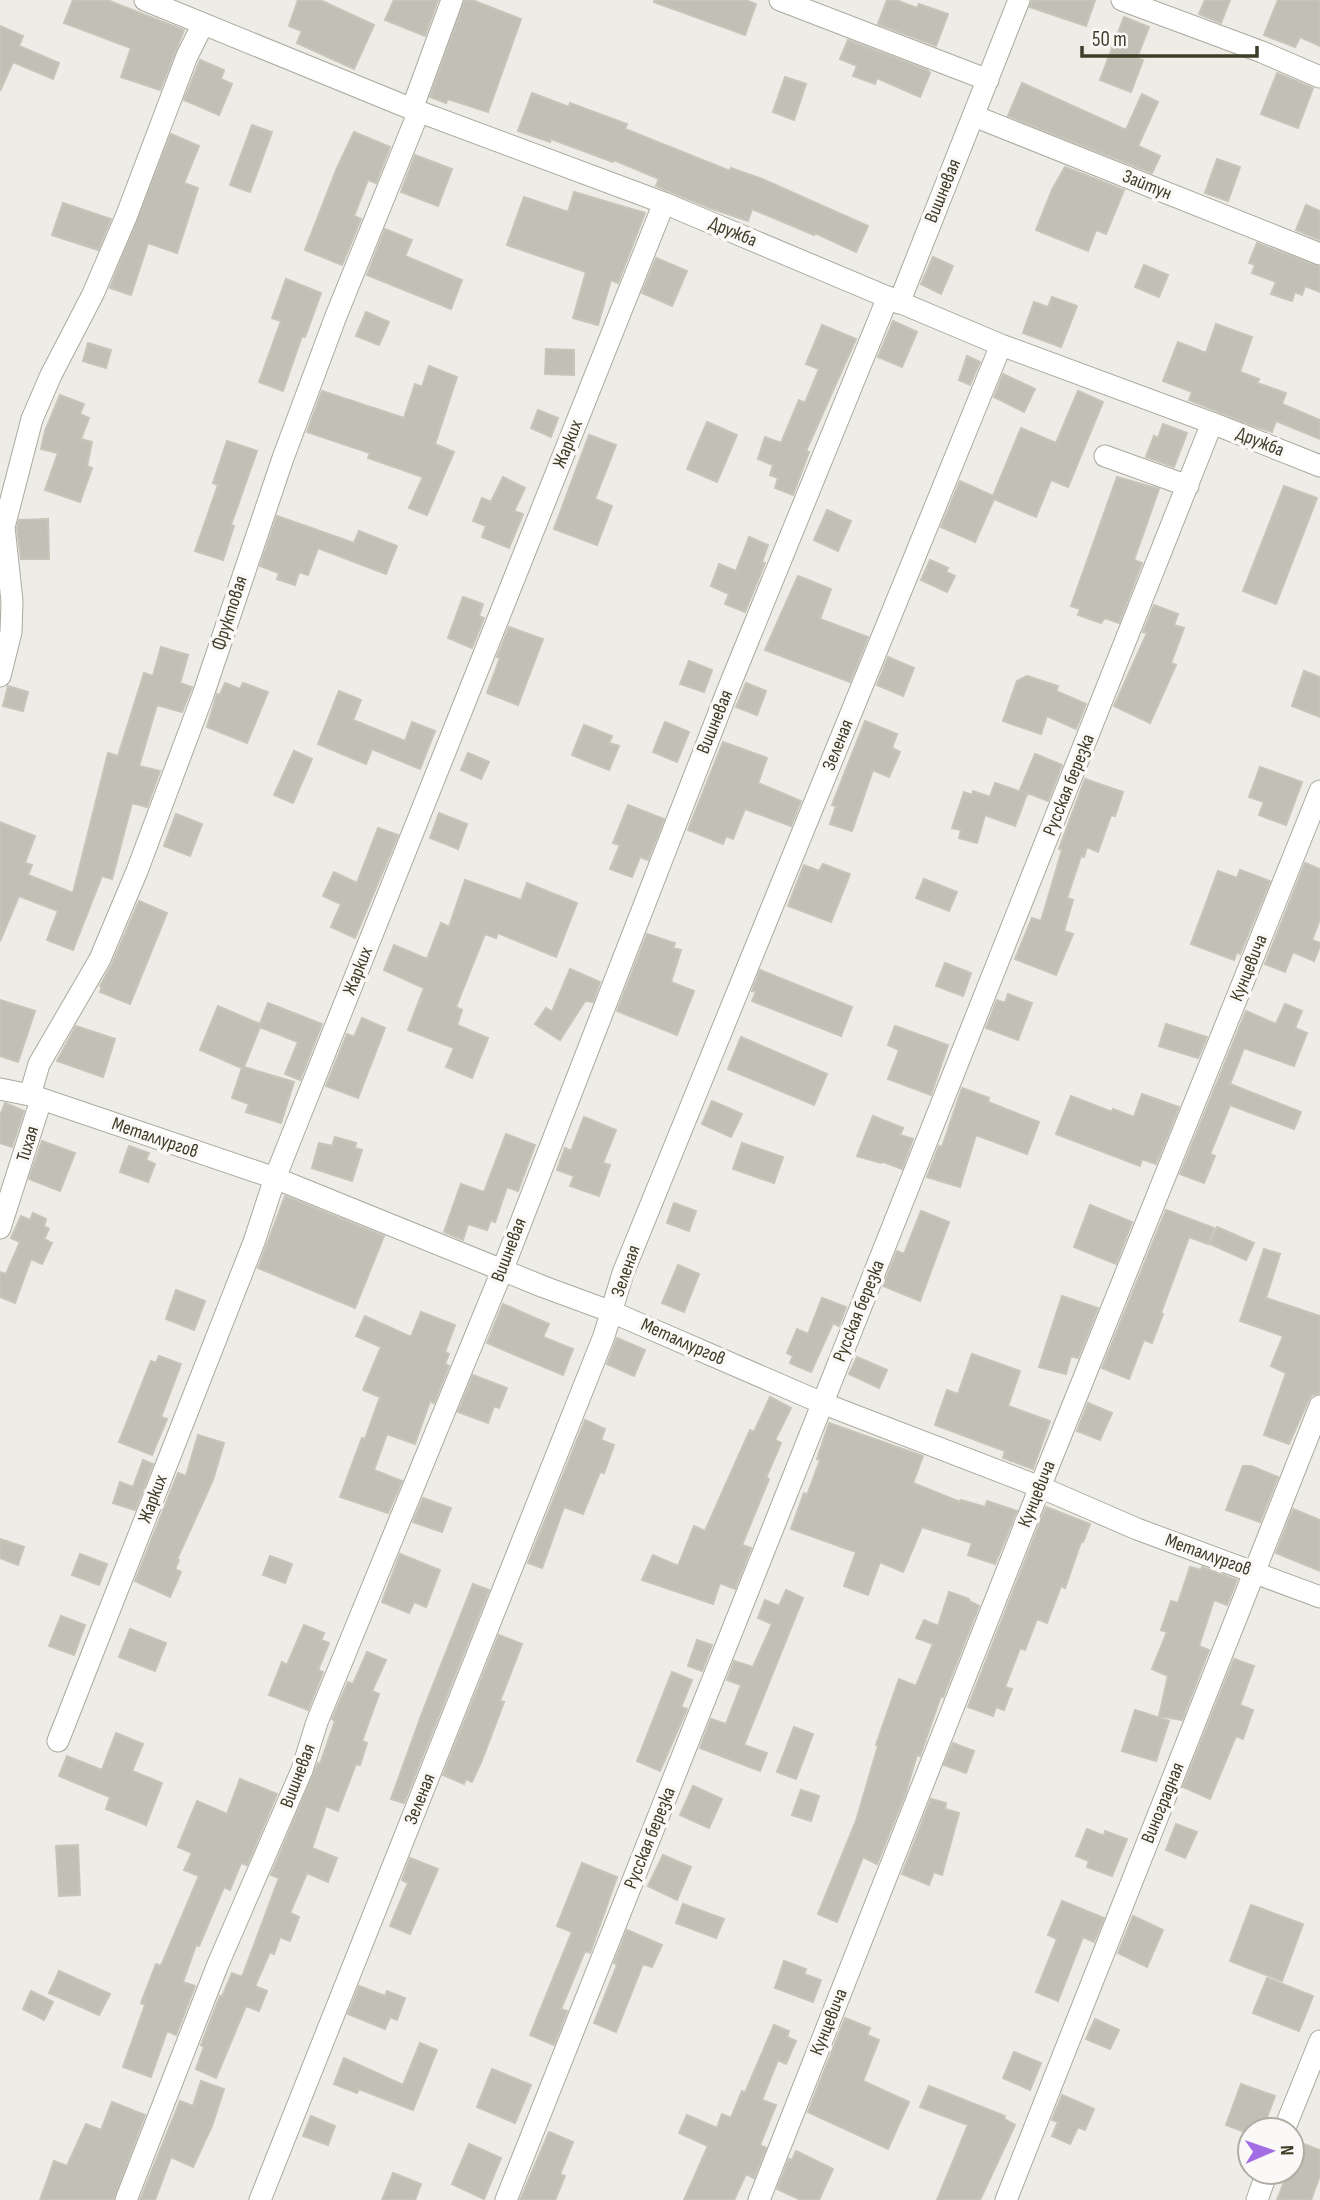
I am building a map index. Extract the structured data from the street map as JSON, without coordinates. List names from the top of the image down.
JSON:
{
  "streets": {
    "street": [
      "Зайтун",
      "Вишневая",
      "Дружба",
      "Жарких",
      "Фруктовая",
      "Зеленая",
      "Русская березка",
      "Кунцевича",
      "Металлургов",
      "Тихая",
      "Виноградная"
    ]
  },
  "crossings": [
    ["Зайтун", "Вишневая"],
    ["Вишневая", "Дружба"],
    ["Вишневая", "Металлургов"],
    ["Дружба", "Жарких"],
    ["Дружба", "Фруктовая"],
    ["Дружба", "Зеленая"],
    ["Дружба", "Русская березка"],
    ["Жарких", "Металлургов"],
    ["Фруктовая", "Металлургов"],
    ["Фруктовая", "Тихая"],
    ["Зеленая", "Металлургов"],
    ["Русская березка", "Металлургов"],
    ["Кунцевича", "Металлургов"],
    ["Металлургов", "Тихая"],
    ["Металлургов", "Виноградная"]
  ],
  "scale_bar": "50 m",
  "north": "right"
}
